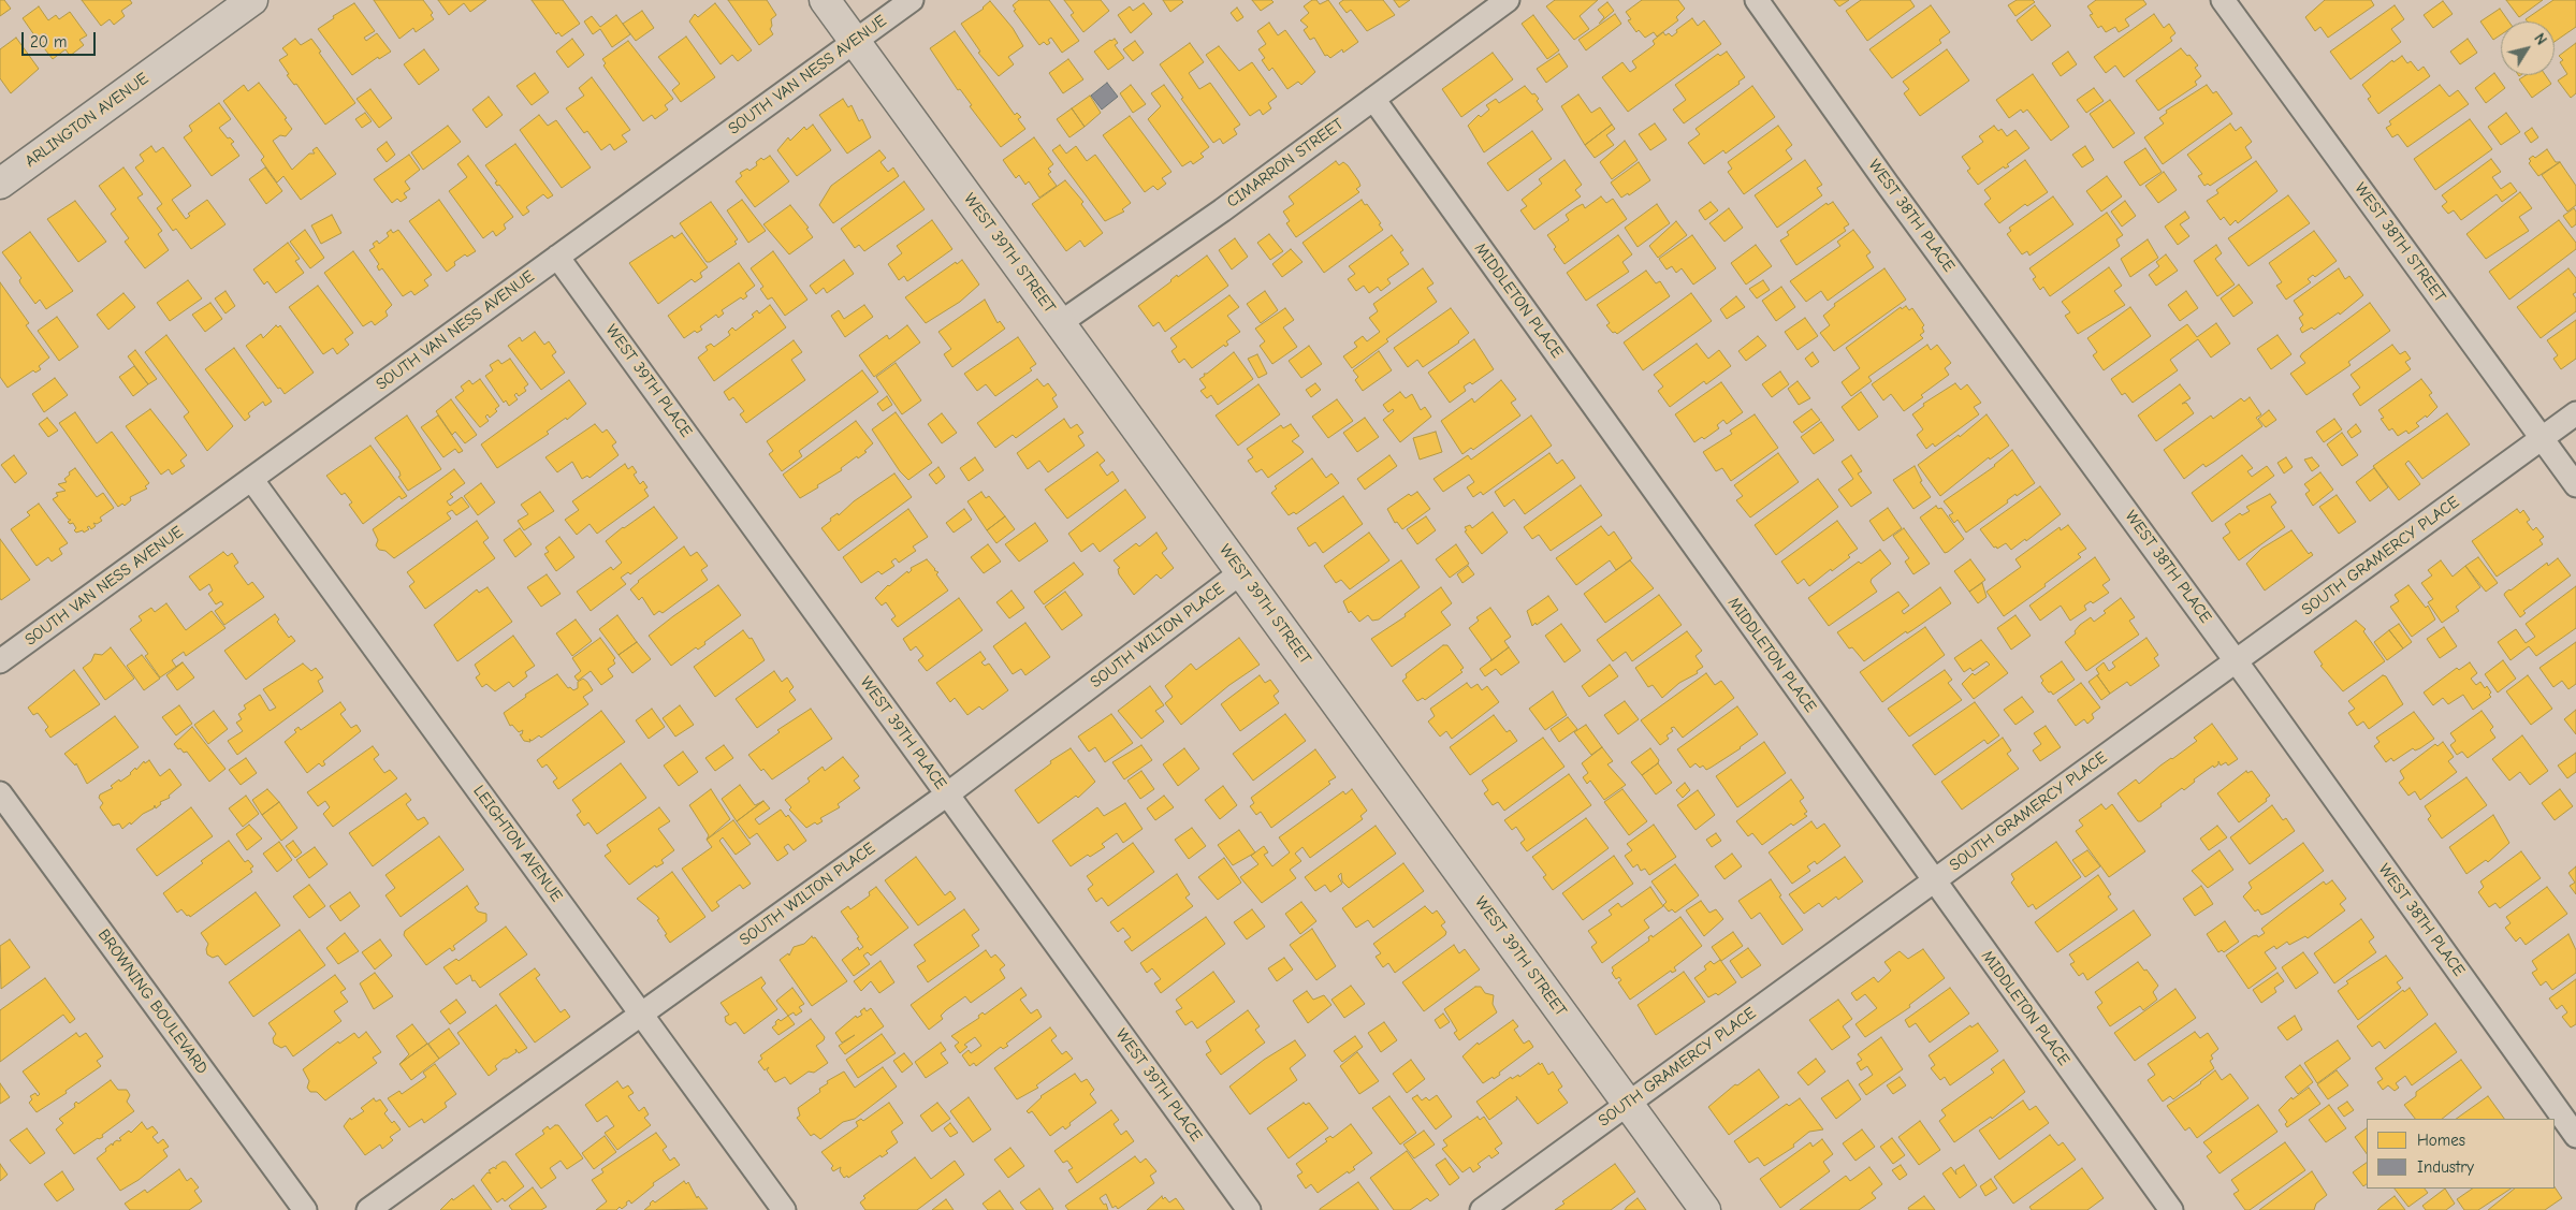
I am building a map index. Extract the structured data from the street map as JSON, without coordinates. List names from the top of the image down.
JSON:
{
  "streets": {
    "street": [
      "SOUTH VAN NESS AVENUE",
      "ARLINGTON AVENUE",
      "CIMARRON STREET",
      "WEST 38TH PLACE",
      "WEST 38TH STREET",
      "WEST 39TH STREET",
      "MIDDLETON PLACE",
      "WEST 39TH PLACE",
      "SOUTH GRAMERCY PLACE",
      "SOUTH WILTON PLACE",
      "LEIGHTON AVENUE",
      "BROWNING BOULEVARD"
    ]
  },
  "crossings": [
    ["SOUTH VAN NESS AVENUE", "WEST 39TH STREET"],
    ["SOUTH VAN NESS AVENUE", "WEST 39TH PLACE"],
    ["SOUTH VAN NESS AVENUE", "LEIGHTON AVENUE"],
    ["CIMARRON STREET", "WEST 39TH STREET"],
    ["CIMARRON STREET", "MIDDLETON PLACE"],
    ["WEST 38TH PLACE", "SOUTH GRAMERCY PLACE"],
    ["WEST 38TH STREET", "SOUTH GRAMERCY PLACE"],
    ["WEST 39TH STREET", "SOUTH GRAMERCY PLACE"],
    ["WEST 39TH STREET", "SOUTH WILTON PLACE"],
    ["MIDDLETON PLACE", "SOUTH GRAMERCY PLACE"],
    ["WEST 39TH PLACE", "SOUTH WILTON PLACE"],
    ["SOUTH WILTON PLACE", "LEIGHTON AVENUE"]
  ],
  "legend": ["Homes", "Industry"],
  "scale_bar": "20 m",
  "north": "top right"
}
